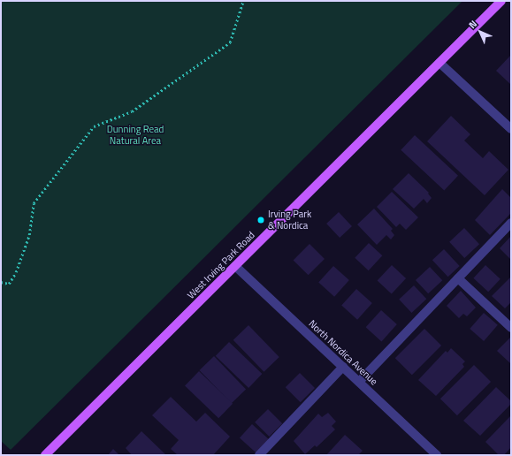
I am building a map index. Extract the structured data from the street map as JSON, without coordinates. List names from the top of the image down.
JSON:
{
  "streets": {
    "main road": ["West Irving Park Road"],
    "street": ["North Nordica Avenue"]
  },
  "crossings": [
    ["West Irving Park Road", "North Nordica Avenue"]
  ],
  "parks": ["Dunning Read Natural Area"],
  "places": ["Irving Park & Nordica"],
  "north": "top left"
}
